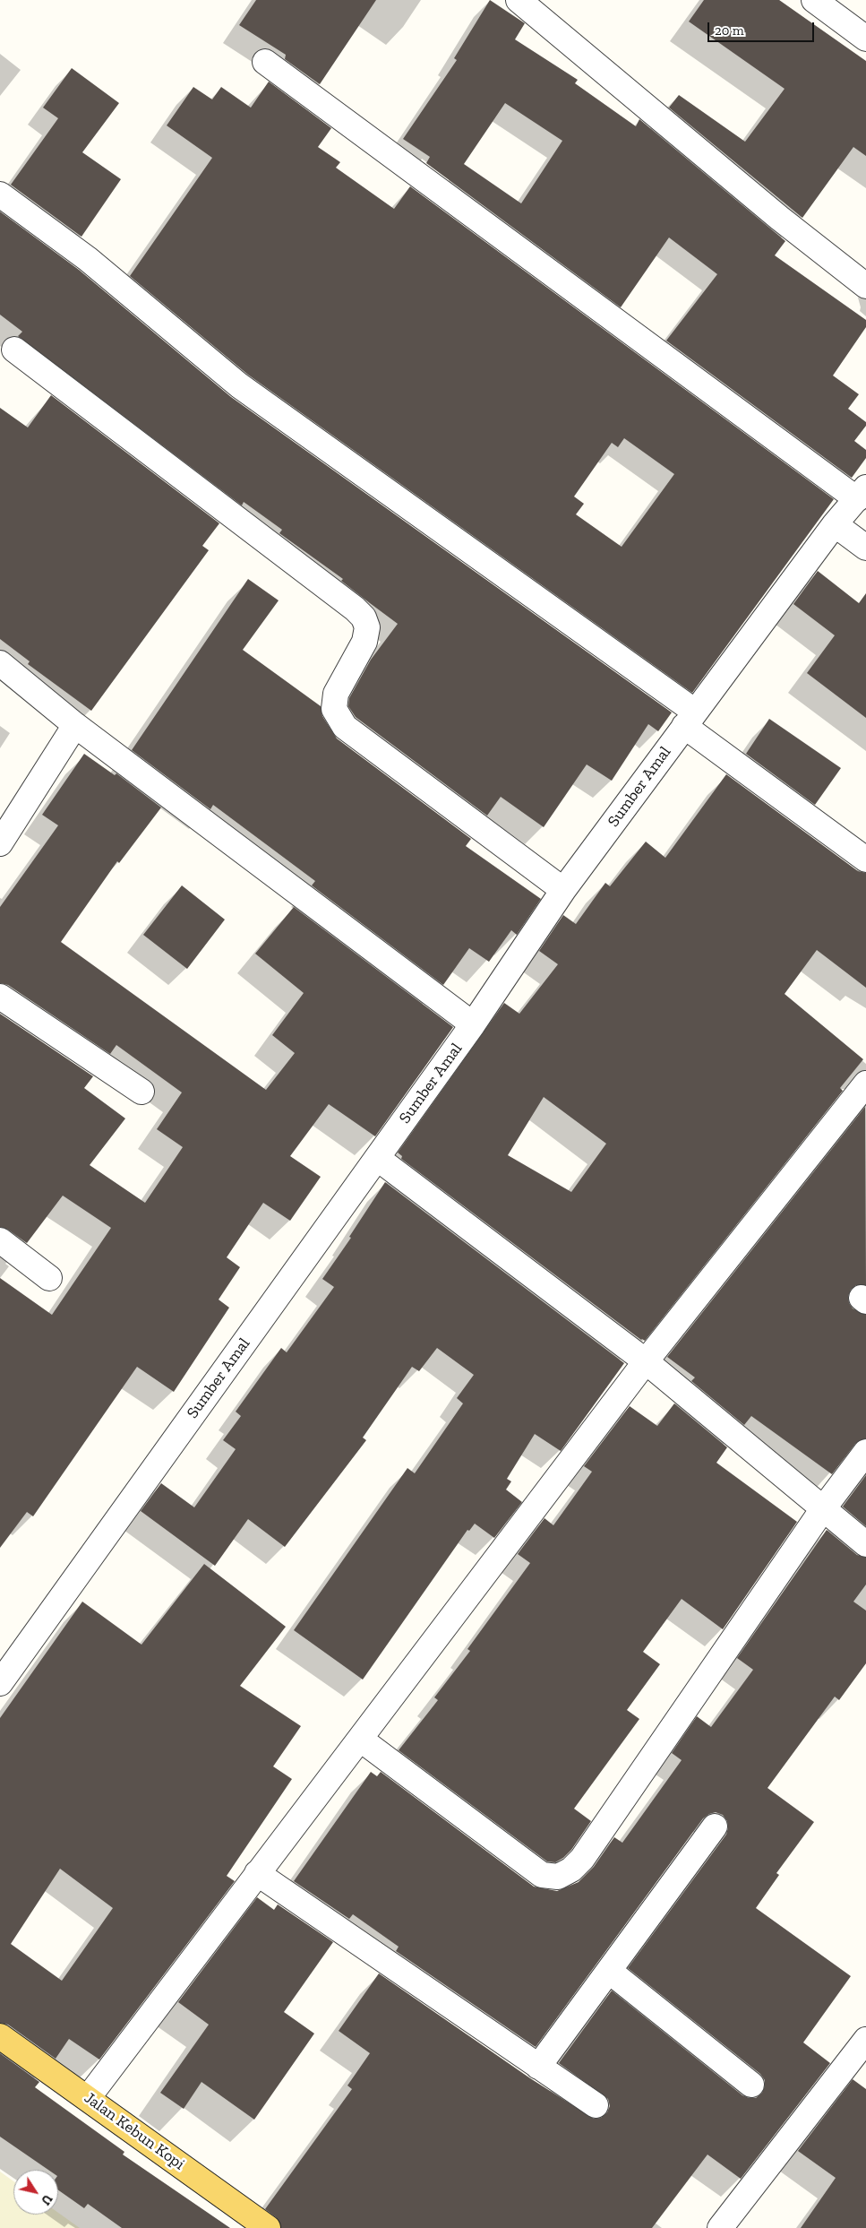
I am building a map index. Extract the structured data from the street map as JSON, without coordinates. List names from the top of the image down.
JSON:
{
  "streets": {
    "main road": ["Jalan Kebun Kopi"],
    "street": ["Sumber Amal"]
  },
  "scale_bar": "20 m",
  "north": "bottom right"
}
